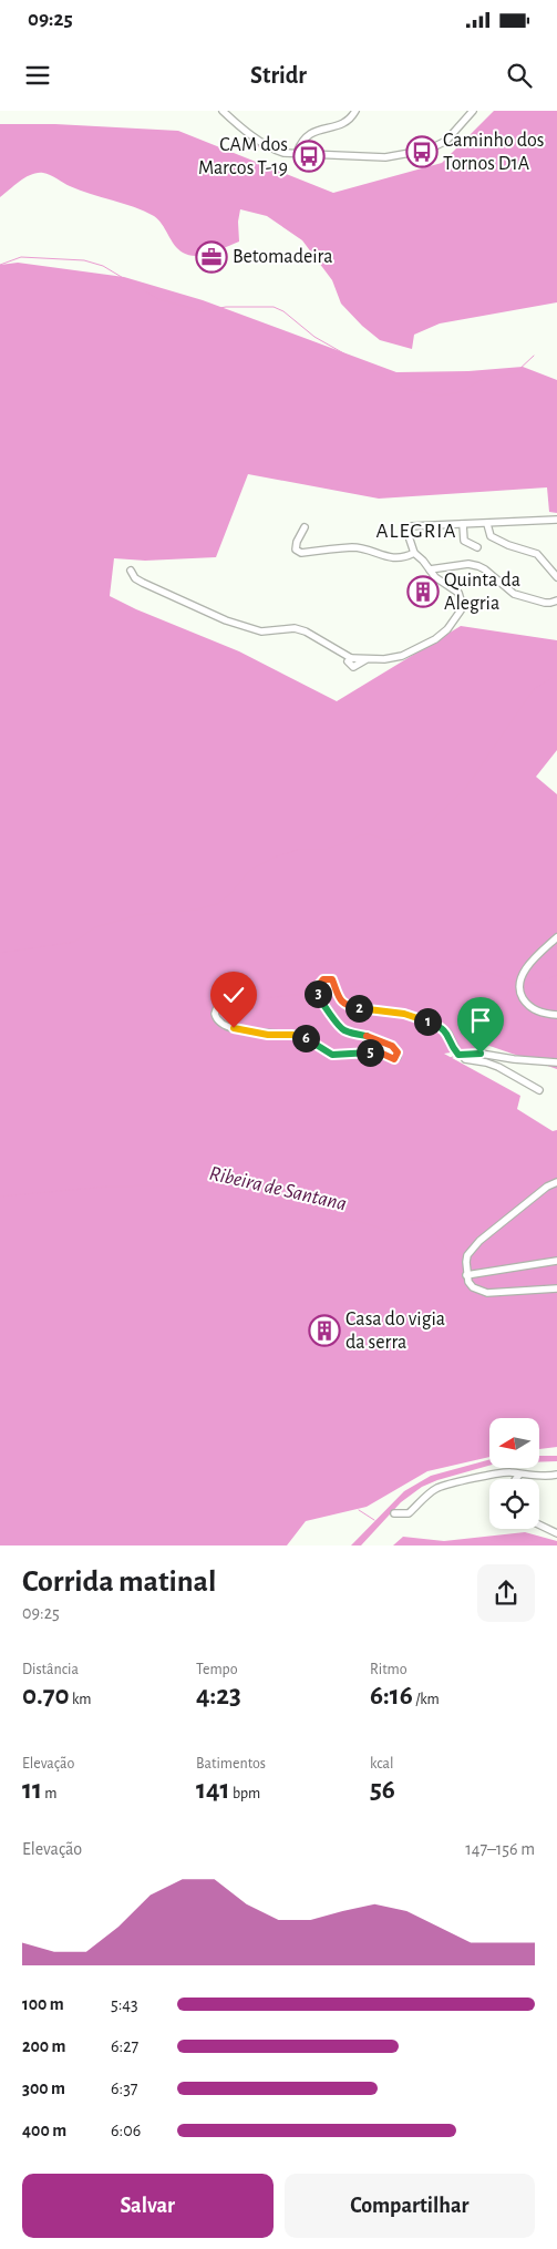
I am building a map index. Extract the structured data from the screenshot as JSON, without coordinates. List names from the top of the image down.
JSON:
{
  "districts": ["ALEGRIA"],
  "water": ["Ribeira de Santana"],
  "places": {
    "bus stop": ["Caminho dos Tornos D1A", "CAM dos Marcos T-19"],
    "office": ["Betomadeira"],
    "building": ["Quinta da Alegria", "Casa do vigia da serra"]
  },
  "north": "left",
  "page": {
    "status": "09:25",
    "header": "Stridr",
    "pins": [
      "3",
      "2",
      "1",
      "6",
      "5"
    ],
    "heading": ["Corrida matinal", "09:25"],
    "stats": [
      ["Distância", "0.70 km"],
      ["Tempo", "4:23"],
      ["Ritmo", "6:16 /km"],
      ["Elevação", "11 m"],
      ["Batimentos", "141 bpm"],
      ["kcal", "56"]
    ],
    "chart": ["Elevação", "147–156 m"],
    "list": [
      {
        "name": "100 m",
        "note": "5:43"
      },
      {
        "name": "200 m",
        "note": "6:27"
      },
      {
        "name": "300 m",
        "note": "6:37"
      },
      {
        "name": "400 m",
        "note": "6:06"
      }
    ],
    "buttons": ["Salvar", "Compartilhar"]
  }
}
